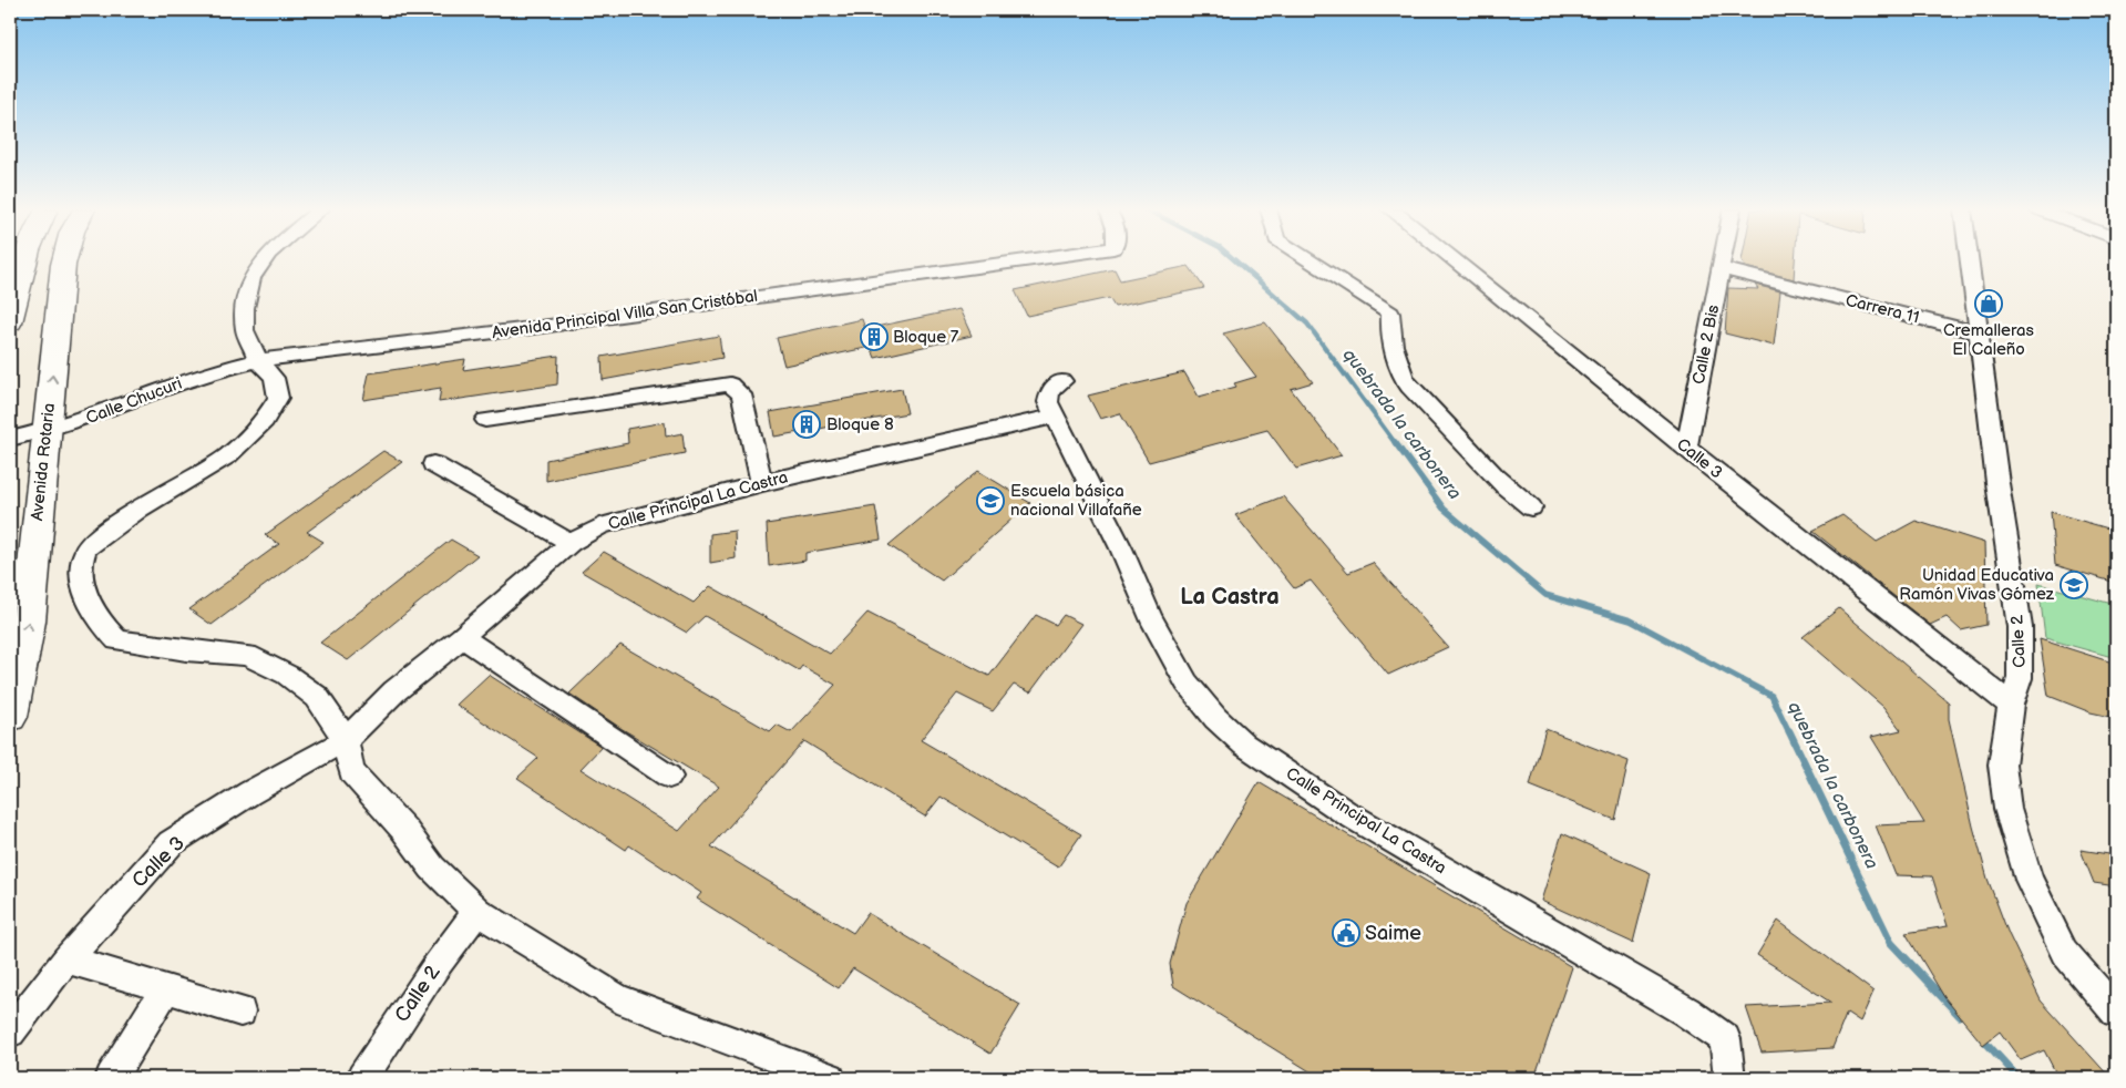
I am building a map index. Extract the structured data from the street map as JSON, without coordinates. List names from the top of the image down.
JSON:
{
  "streets": {
    "main road": ["Avenida Rotaria"],
    "street": [
      "Carrera 11",
      "Avenida Principal Villa San Cristóbal",
      "Calle 2 Bis",
      "Calle Chucuri",
      "Calle 3",
      "Calle Principal La Castra",
      "Calle 2"
    ]
  },
  "crossings": [
    ["Carrera 11", "Calle 2 Bis"],
    ["Carrera 11", "Calle 2"],
    ["Avenida Principal Villa San Cristóbal", "Calle Chucuri"],
    ["Calle 2 Bis", "Calle 3"],
    ["Calle Chucuri", "Avenida Rotaria"],
    ["Calle 3", "Calle Principal La Castra"],
    ["Calle 3", "Calle 2"]
  ],
  "one_way": ["Avenida Rotaria"],
  "districts": ["La Castra"],
  "water": ["quebrada la carbonera"],
  "places": {
    "shop": ["Cremalleras El Caleño"],
    "building": ["Bloque 7", "Bloque 8"],
    "school or university": ["Escuela básica nacional Villafañe", "Unidad Educativa Ramón Vivas Gómez"],
    "public building": ["Saime"]
  }
}
